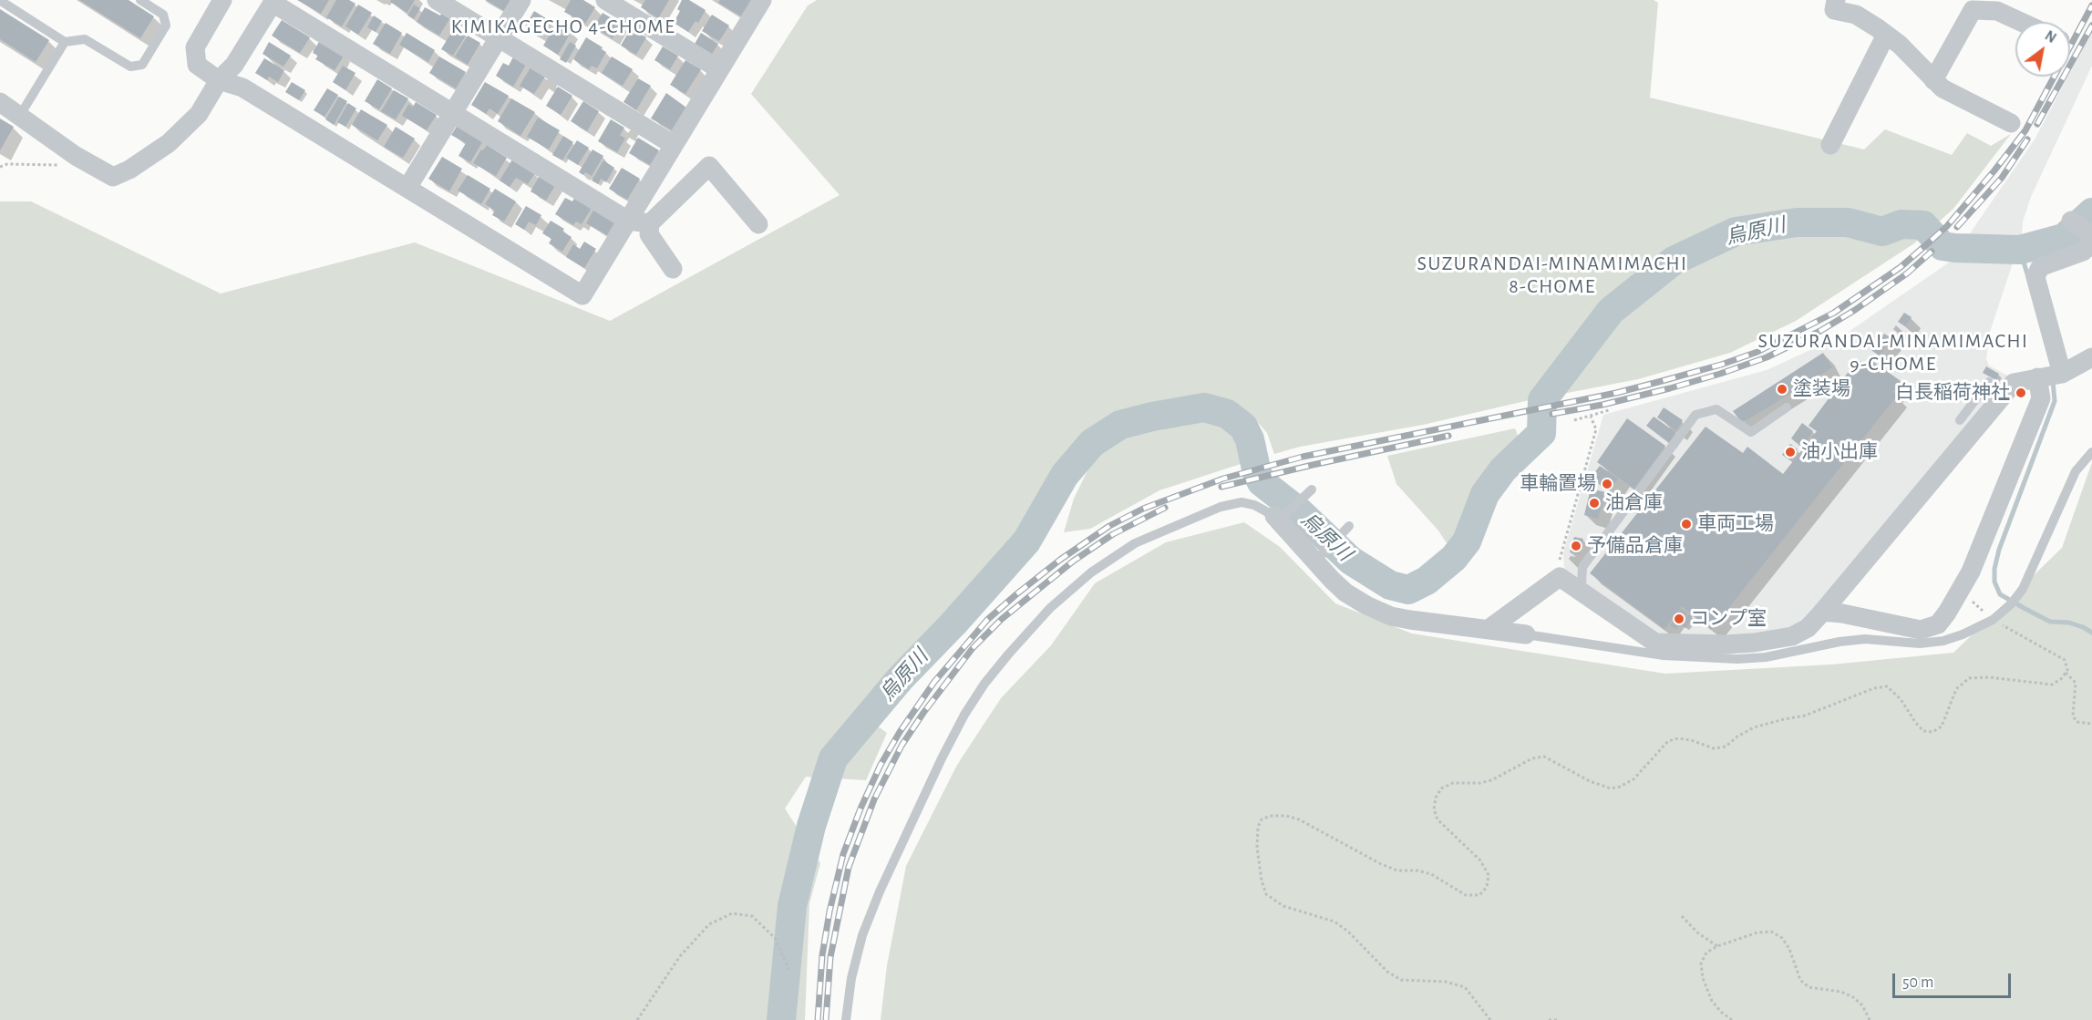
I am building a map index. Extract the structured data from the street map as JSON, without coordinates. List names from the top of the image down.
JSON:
{
  "districts": ["KIMIKAGECHO 4-CHOME", "SUZURANDAI-MINAMIMACHI 8-CHOME", "SUZURANDAI-MINAMIMACHI 9-CHOME"],
  "water": ["烏原川"],
  "places": [
    "塗装場",
    "白長稲荷神社",
    "油小出庫",
    "車輪置場",
    "油倉庫",
    "車両工場",
    "予備品倉庫",
    "コンプ室"
  ],
  "scale_bar": "50 m",
  "north": "top right"
}
